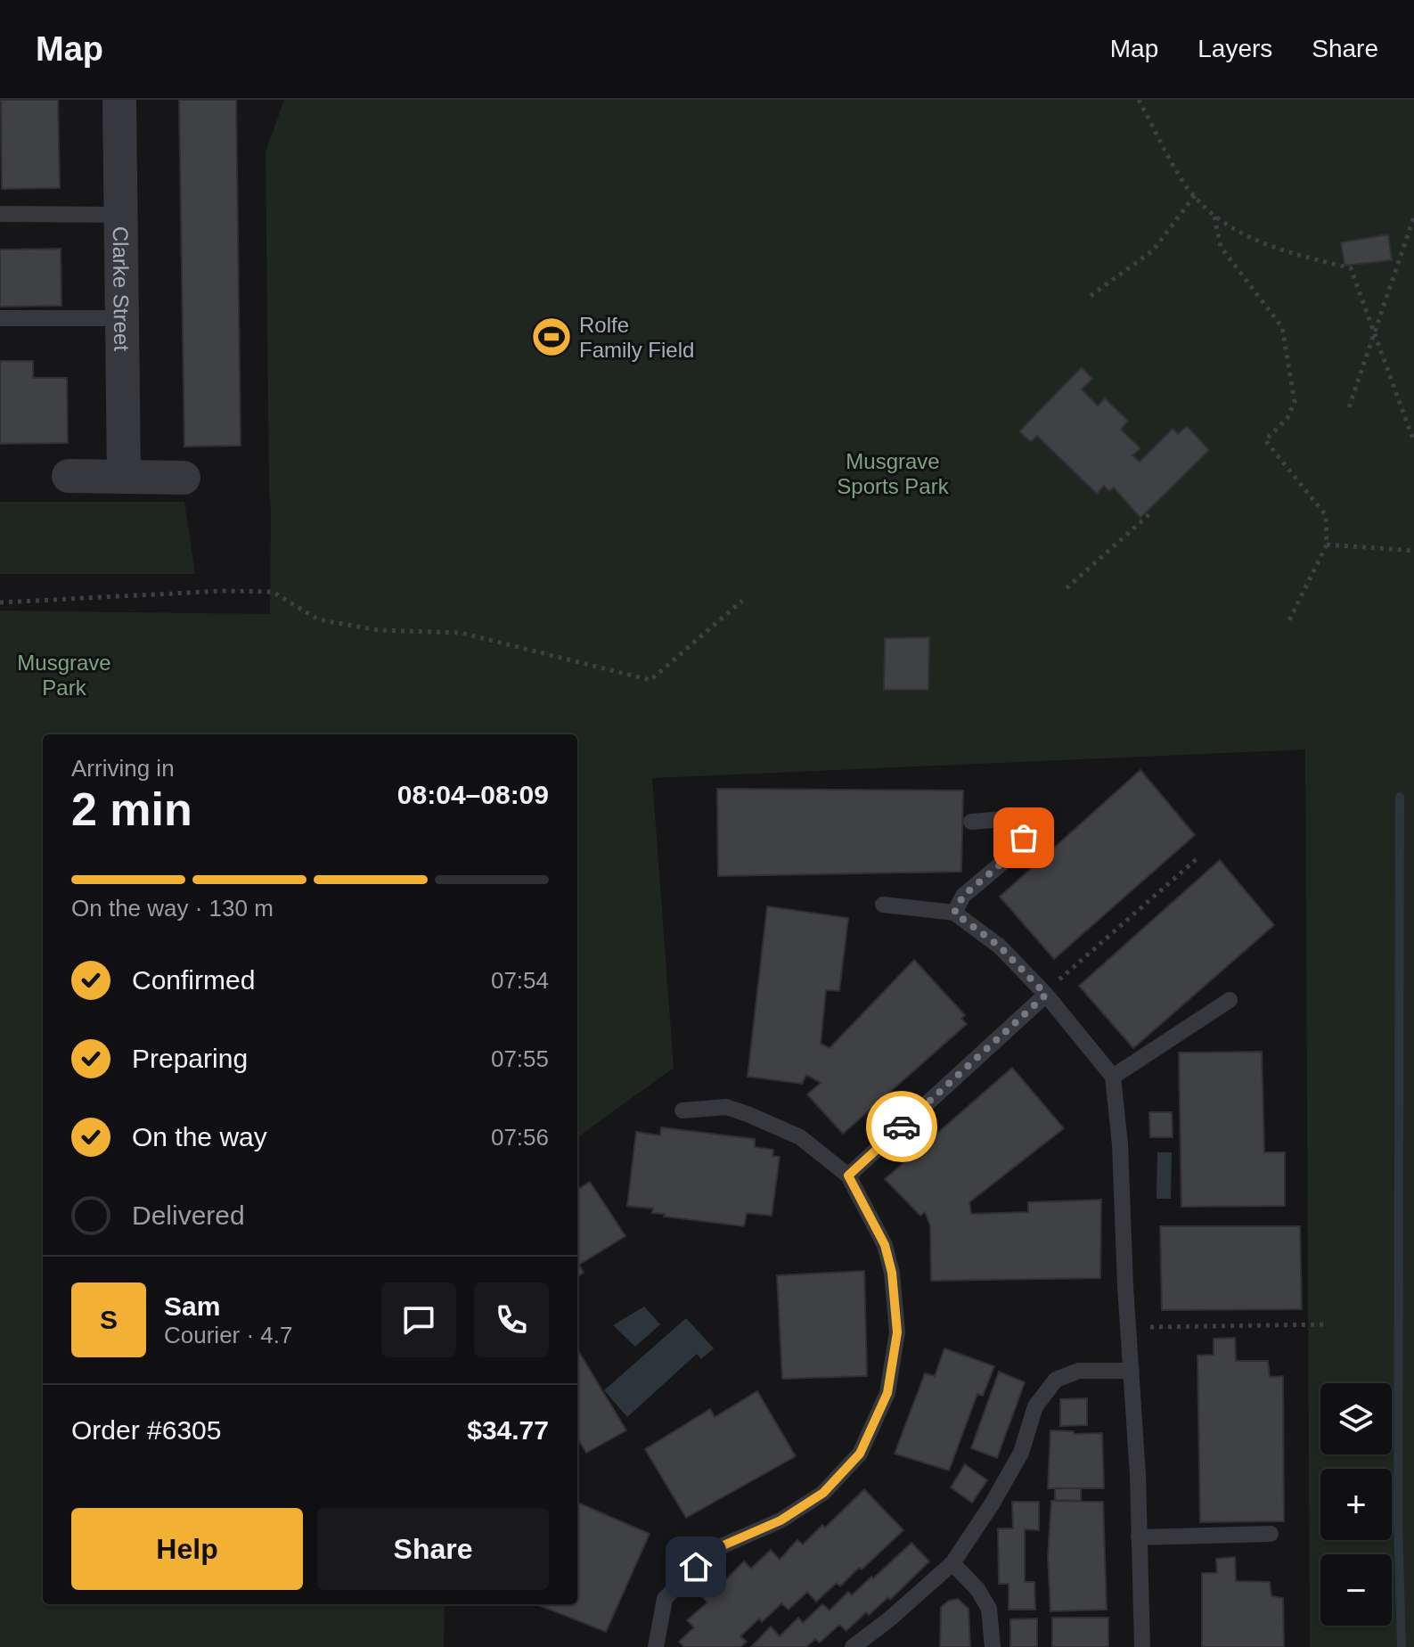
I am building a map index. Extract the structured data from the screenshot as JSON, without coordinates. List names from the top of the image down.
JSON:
{
  "streets": {
    "street": ["Clarke Street"]
  },
  "parks": ["Musgrave Sports Park", "Musgrave Park"],
  "places": {
    "sports": ["Rolfe Family Field"]
  },
  "page": {
    "header": "Map",
    "nav": ["Map", "Layers", "Share"],
    "heading": ["2 min", "Arriving in", "08:04–08:09"],
    "panel": [
      "Sam",
      "Courier · 4.7",
      "Order #6305",
      "$34.77"
    ],
    "bar": "On the way · 130 m",
    "list": [
      ["Confirmed", "07:54"],
      ["Preparing", "07:55"],
      ["On the way", "07:56"],
      "Delivered"
    ],
    "round": "S",
    "map_buttons": ["+", "−"],
    "buttons": ["Help", "Share"]
  }
}
